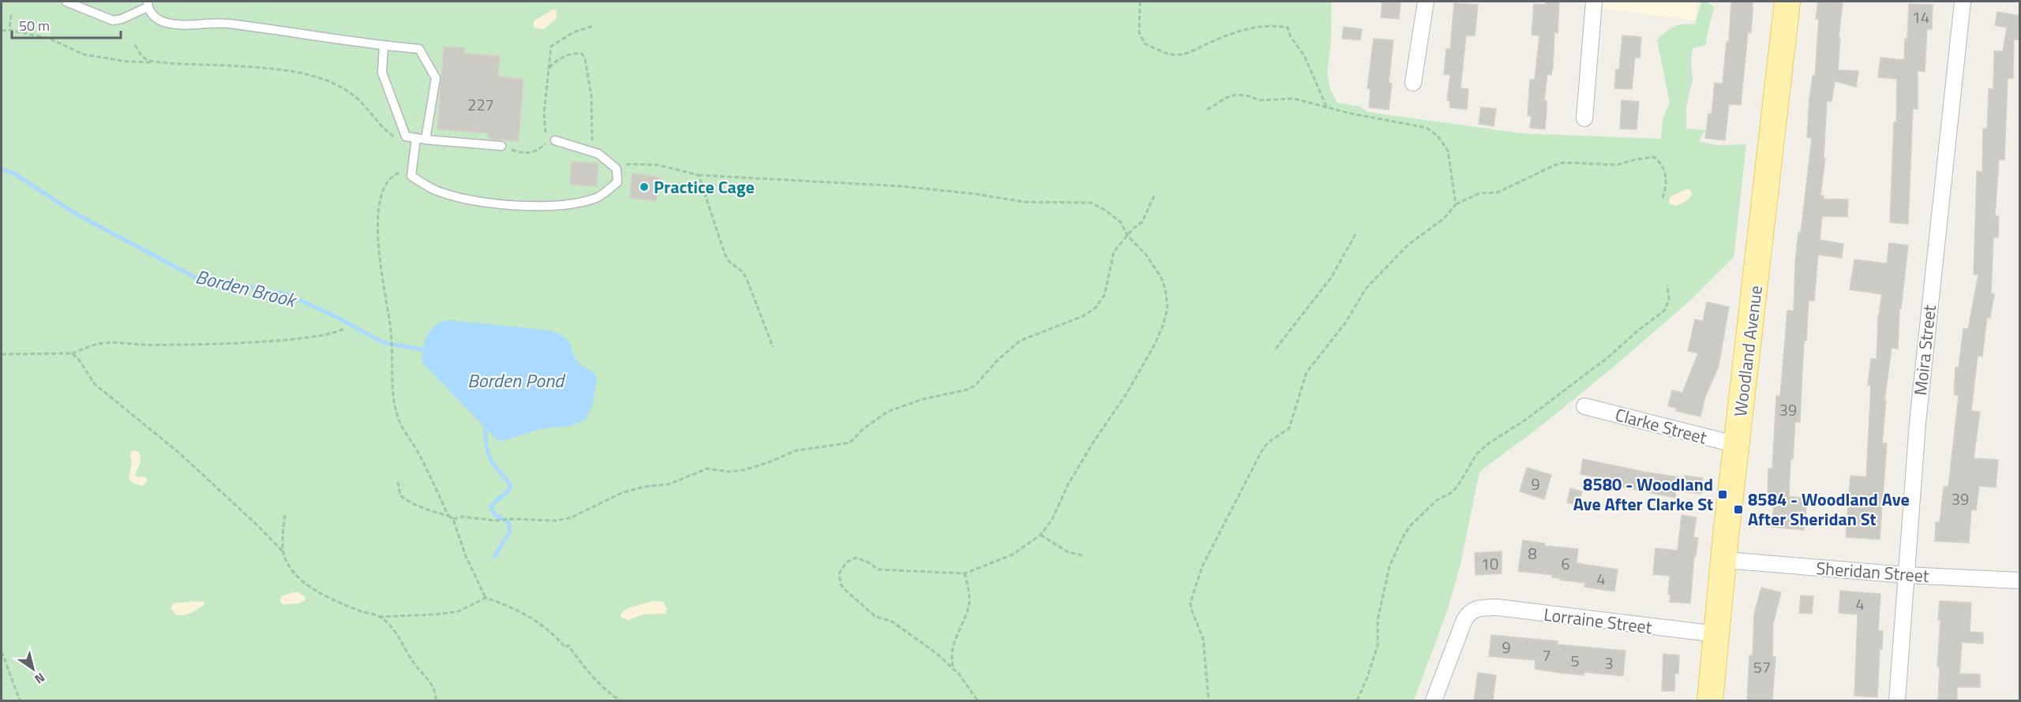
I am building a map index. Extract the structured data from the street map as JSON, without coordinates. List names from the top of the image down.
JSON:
{
  "streets": {
    "main road": ["Woodland Avenue"],
    "street": [
      "Moira Street",
      "Clarke Street",
      "Sheridan Street",
      "Lorraine Street"
    ]
  },
  "crossings": [
    ["Moira Street", "Sheridan Street"],
    ["Woodland Avenue", "Clarke Street"],
    ["Woodland Avenue", "Sheridan Street"],
    ["Woodland Avenue", "Lorraine Street"]
  ],
  "water": ["Borden Brook", "Borden Pond"],
  "places": {
    "other": ["Practice Cage"],
    "transit": ["8580 - Woodland Ave After Clarke St", "8584 - Woodland Ave After Sheridan St"]
  },
  "house_numbers": [
    "14",
    "227",
    "39",
    "9",
    "39",
    "8",
    "10",
    "6",
    "4",
    "4",
    "9",
    "7",
    "5",
    "3",
    "57"
  ],
  "scale_bar": "50 m",
  "north": "bottom right"
}
